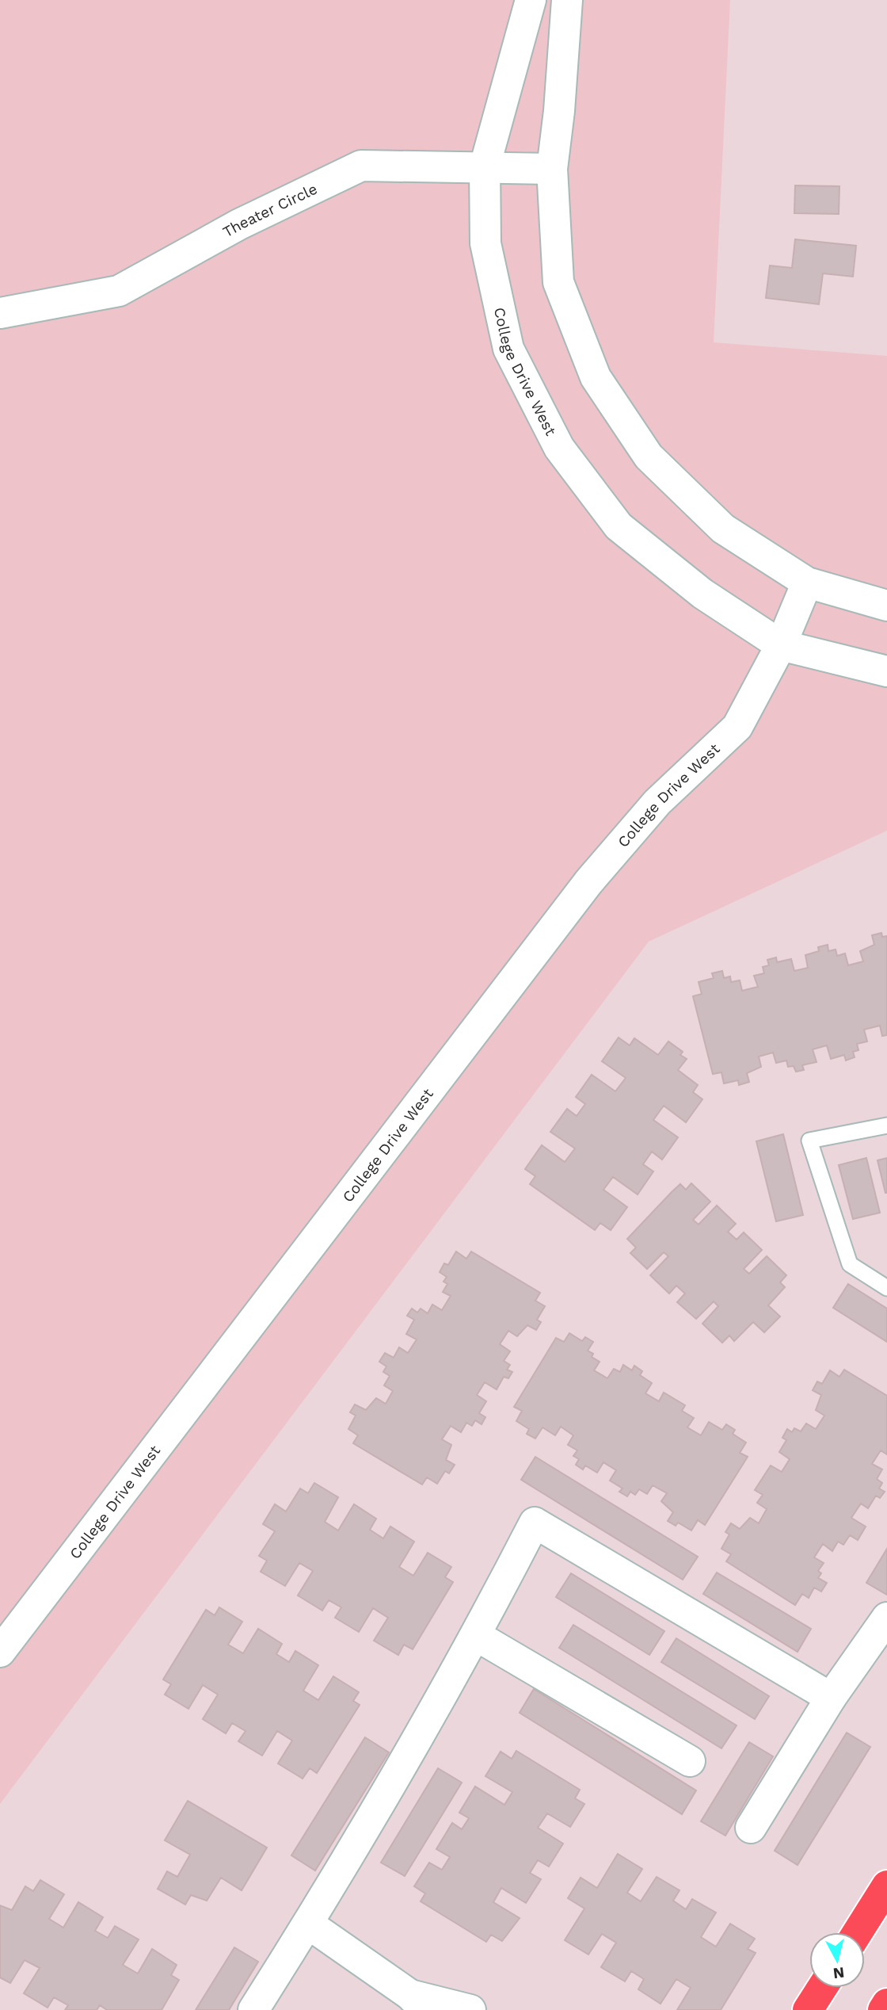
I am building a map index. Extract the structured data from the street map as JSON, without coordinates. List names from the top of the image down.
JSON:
{
  "streets": {
    "street": ["Theater Circle", "College Drive West"]
  },
  "crossings": [
    ["Theater Circle", "College Drive West"]
  ],
  "north": "bottom"
}
